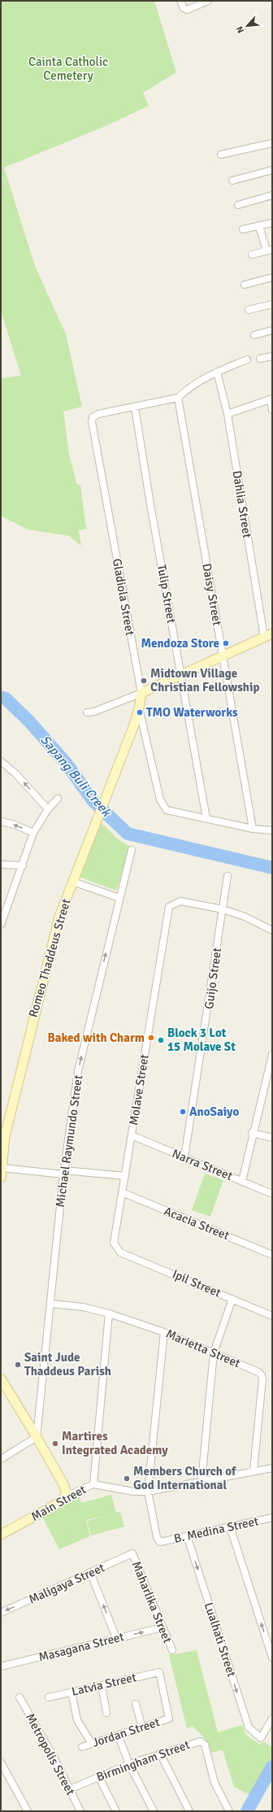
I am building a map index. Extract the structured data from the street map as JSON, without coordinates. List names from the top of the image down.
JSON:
{
  "streets": {
    "street": [
      "Dahlia Street",
      "Tulip Street",
      "Daisy Street",
      "Gladiola Street",
      "Romeo Thaddeus Street",
      "Guijo Street",
      "Molave Street",
      "Michael Raymundo Street",
      "Narra Street",
      "Acacia Street",
      "Ipil Street",
      "Marietta Street",
      "Main Street",
      "B. Medina Street",
      "Maligaya Street",
      "Maharlika Street",
      "Lualhati Street",
      "Masagana Street",
      "Latvia Street",
      "Jordan Street",
      "Metropolis Street",
      "Birmingham Street"
    ]
  },
  "crossings": [
    ["Tulip Street", "Gladiola Street"],
    ["Daisy Street", "Gladiola Street"],
    ["Gladiola Street", "Romeo Thaddeus Street"],
    ["Guijo Street", "Molave Street"],
    ["Guijo Street", "Narra Street"],
    ["Molave Street", "Narra Street"],
    ["Molave Street", "Acacia Street"],
    ["Molave Street", "Ipil Street"],
    ["Michael Raymundo Street", "Marietta Street"],
    ["Marietta Street", "Main Street"],
    ["Main Street", "B. Medina Street"],
    ["B. Medina Street", "Lualhati Street"],
    ["Maligaya Street", "Maharlika Street"],
    ["Maharlika Street", "Masagana Street"],
    ["Latvia Street", "Jordan Street"],
    ["Metropolis Street", "Birmingham Street"]
  ],
  "one_way": ["Michael Raymundo Street", "Maligaya Street"],
  "water": ["Sapang Buli Creek"],
  "parks": ["Cainta Catholic Cemetery"],
  "places": [
    "Mendoza Store",
    "Midtown Village Christian Fellowship",
    "TMO Waterworks",
    "Baked with Charm",
    "Block 3 Lot 15 Molave St",
    "AnoSaiyo",
    "Saint Jude Thaddeus Parish",
    "Martires Integrated Academy",
    "Members Church of God International"
  ],
  "north": "bottom left"
}
